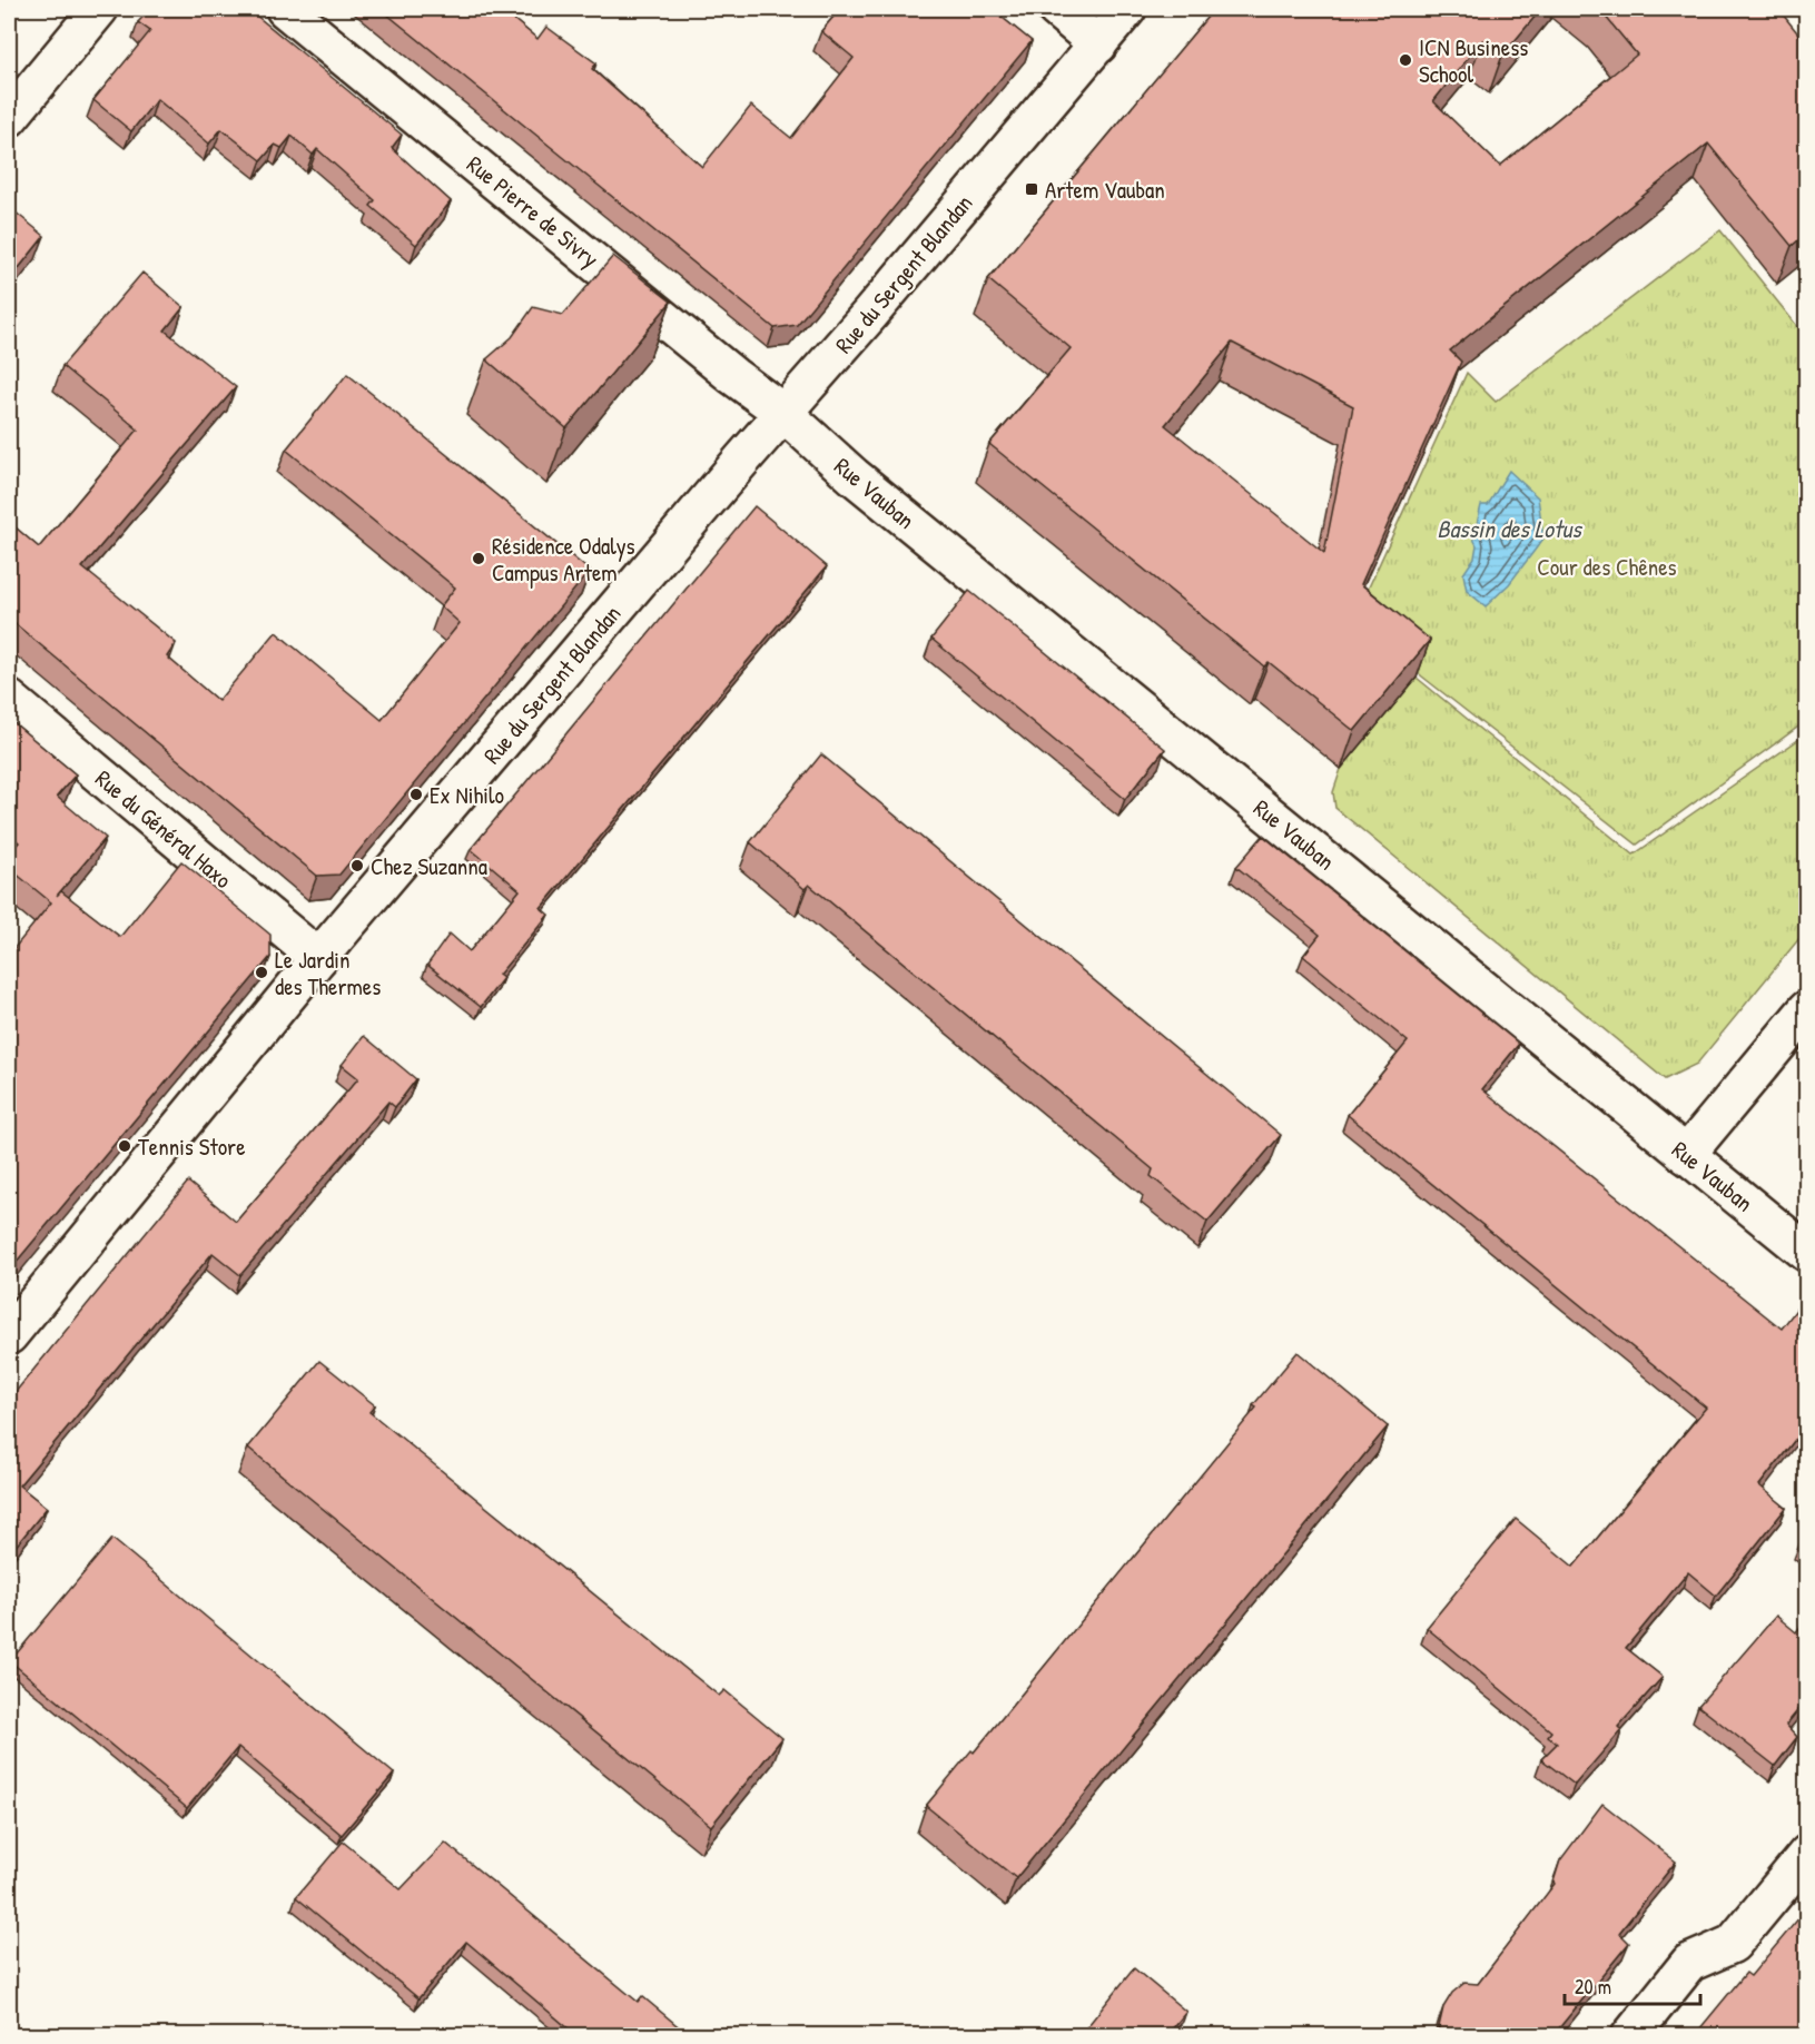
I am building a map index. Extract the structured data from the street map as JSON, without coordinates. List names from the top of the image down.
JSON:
{
  "streets": {
    "street": [
      "Rue Pierre de Sivry",
      "Rue du Sergent Blandan",
      "Rue Vauban",
      "Rue du Général Haxo"
    ]
  },
  "crossings": [
    ["Rue Pierre de Sivry", "Rue du Sergent Blandan"],
    ["Rue Pierre de Sivry", "Rue Vauban"],
    ["Rue du Sergent Blandan", "Rue Vauban"],
    ["Rue du Sergent Blandan", "Rue du Général Haxo"]
  ],
  "water": ["Bassin des Lotus"],
  "parks": ["Cour des Chênes"],
  "places": {
    "other": [
      "ICN Business School",
      "Résidence Odalys Campus Artem",
      "Ex Nihilo",
      "Chez Suzanna",
      "Le Jardin des Thermes",
      "Tennis Store"
    ],
    "transit": ["Artem Vauban"]
  },
  "scale_bar": "20 m"
}
